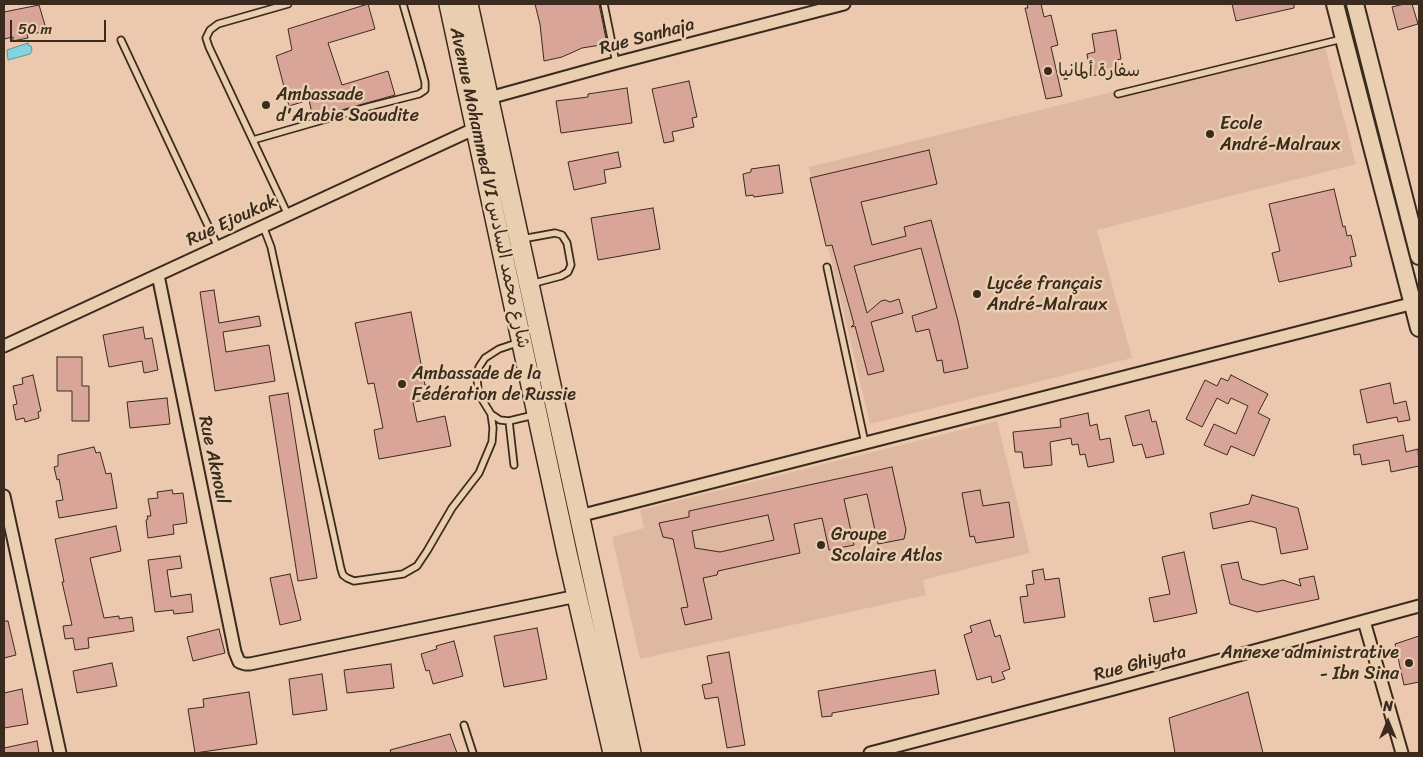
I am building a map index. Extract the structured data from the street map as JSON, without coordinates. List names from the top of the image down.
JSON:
{
  "streets": {
    "main road": ["Avenue Mohammed VI شارع محمد السادس"],
    "street": [
      "Rue Sanhaja",
      "Rue Ejoukak",
      "Rue Aknoul",
      "Rue Ghiyata"
    ]
  },
  "crossings": [
    ["Rue Sanhaja", "Avenue Mohammed VI شارع محمد السادس"],
    ["Avenue Mohammed VI شارع محمد السادس", "Rue Ejoukak"],
    ["Avenue Mohammed VI شارع محمد السادس", "Rue Aknoul"],
    ["Rue Ejoukak", "Rue Aknoul"]
  ],
  "places": [
    "سفارة ألمانيا",
    "Ambassade d'Arabie Saoudite",
    "Ecole André-Malraux",
    "Lycée français André-Malraux",
    "Ambassade de la Fédération de Russie",
    "Groupe Scolaire Atlas",
    "Annexe administrative - Ibn Sina"
  ],
  "scale_bar": "50 m",
  "north": "top"
}
